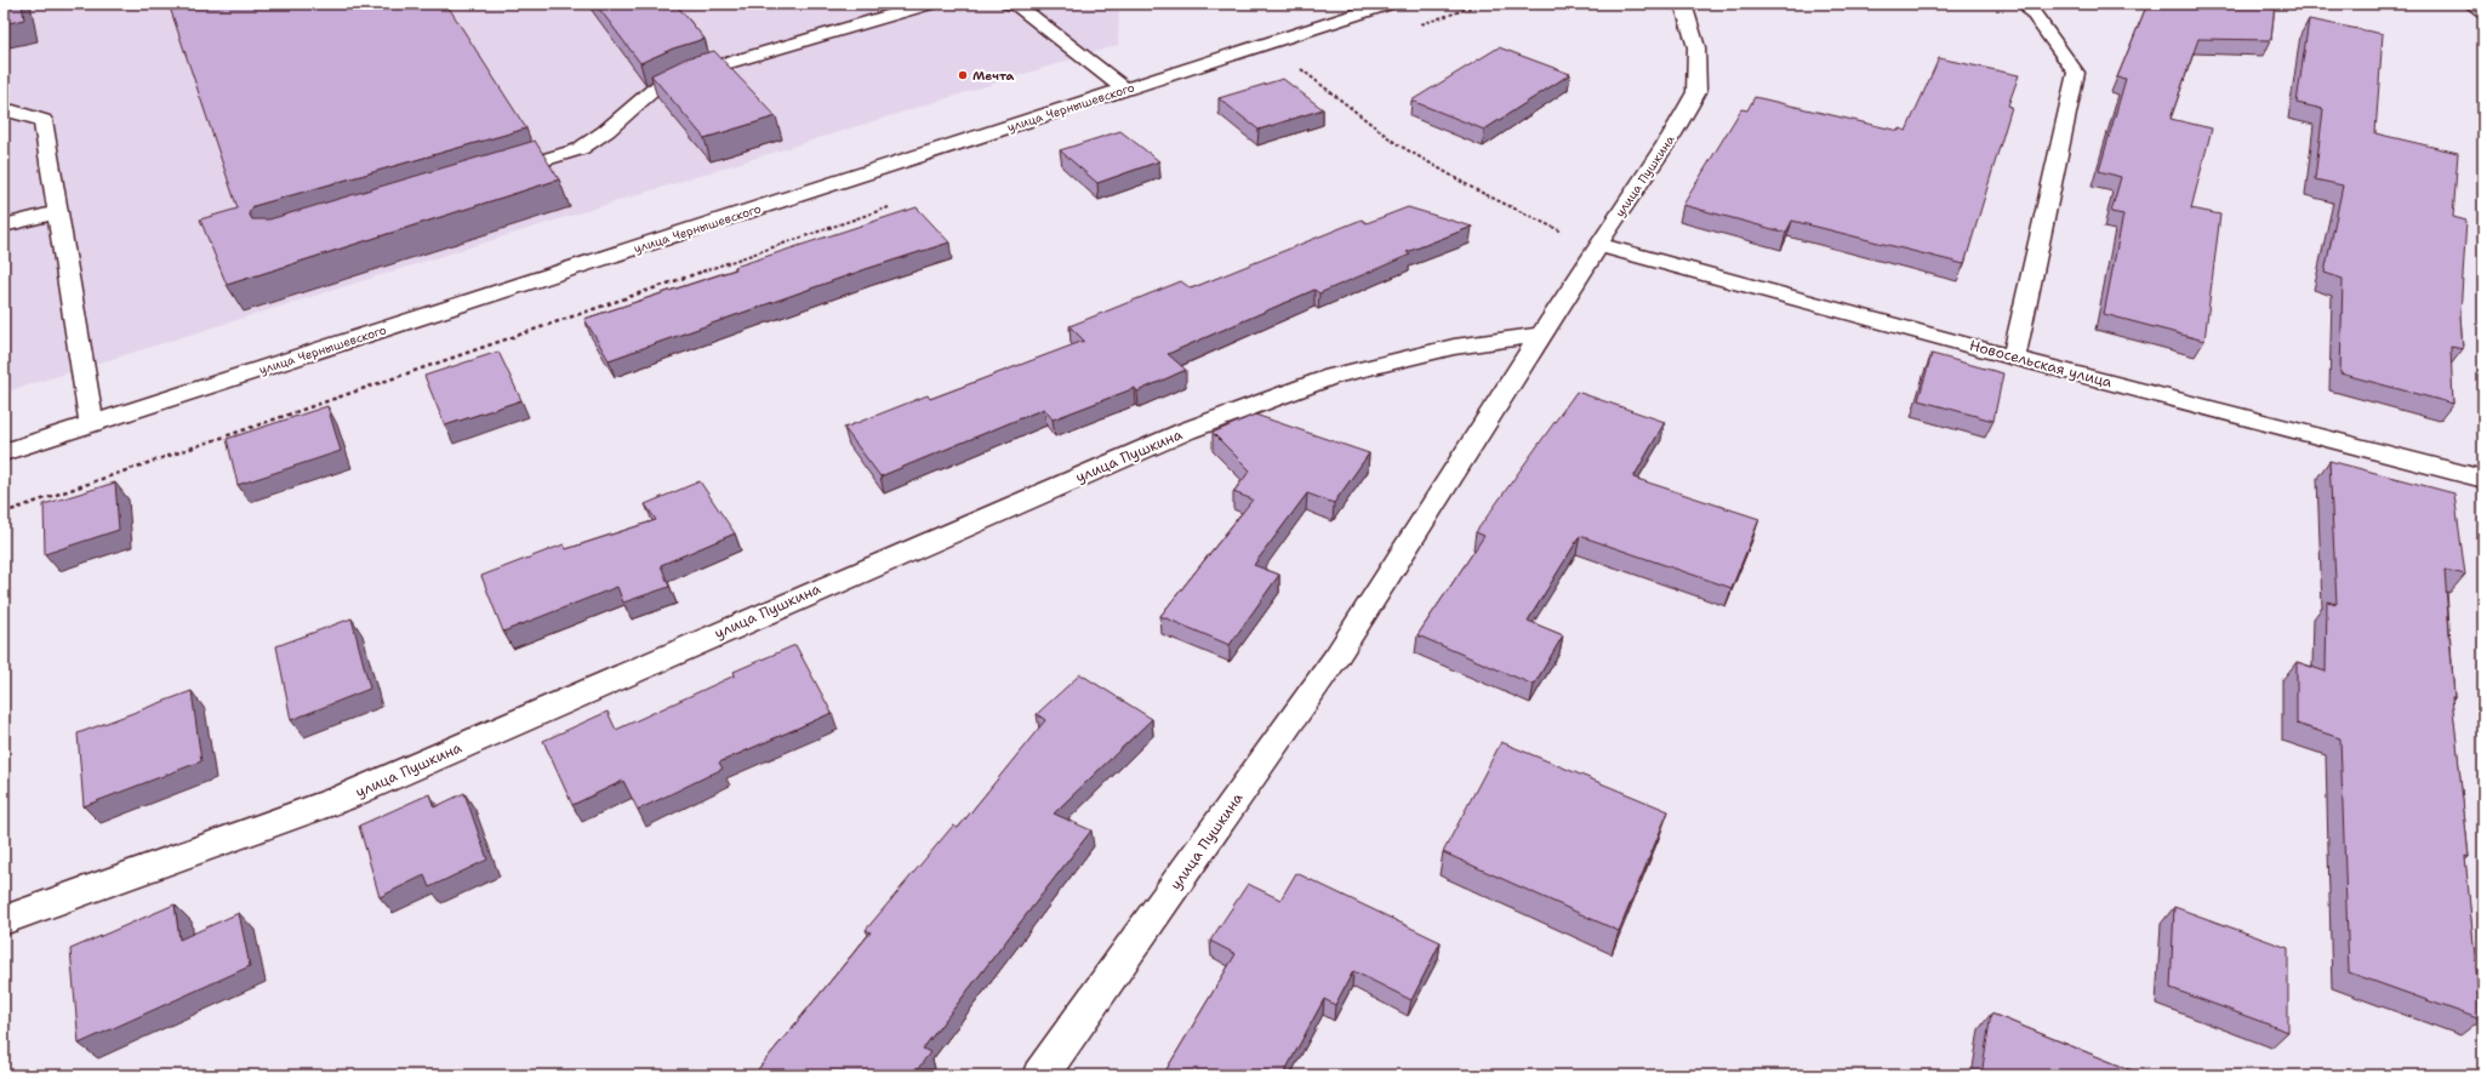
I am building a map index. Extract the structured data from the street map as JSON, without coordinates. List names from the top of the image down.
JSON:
{
  "streets": {
    "street": ["улица Чернышевского", "улица Пушкина", "Новосельская улица"]
  },
  "crossings": [
    ["улица Пушкина", "Новосельская улица"]
  ],
  "places": ["Мечта"]
}
